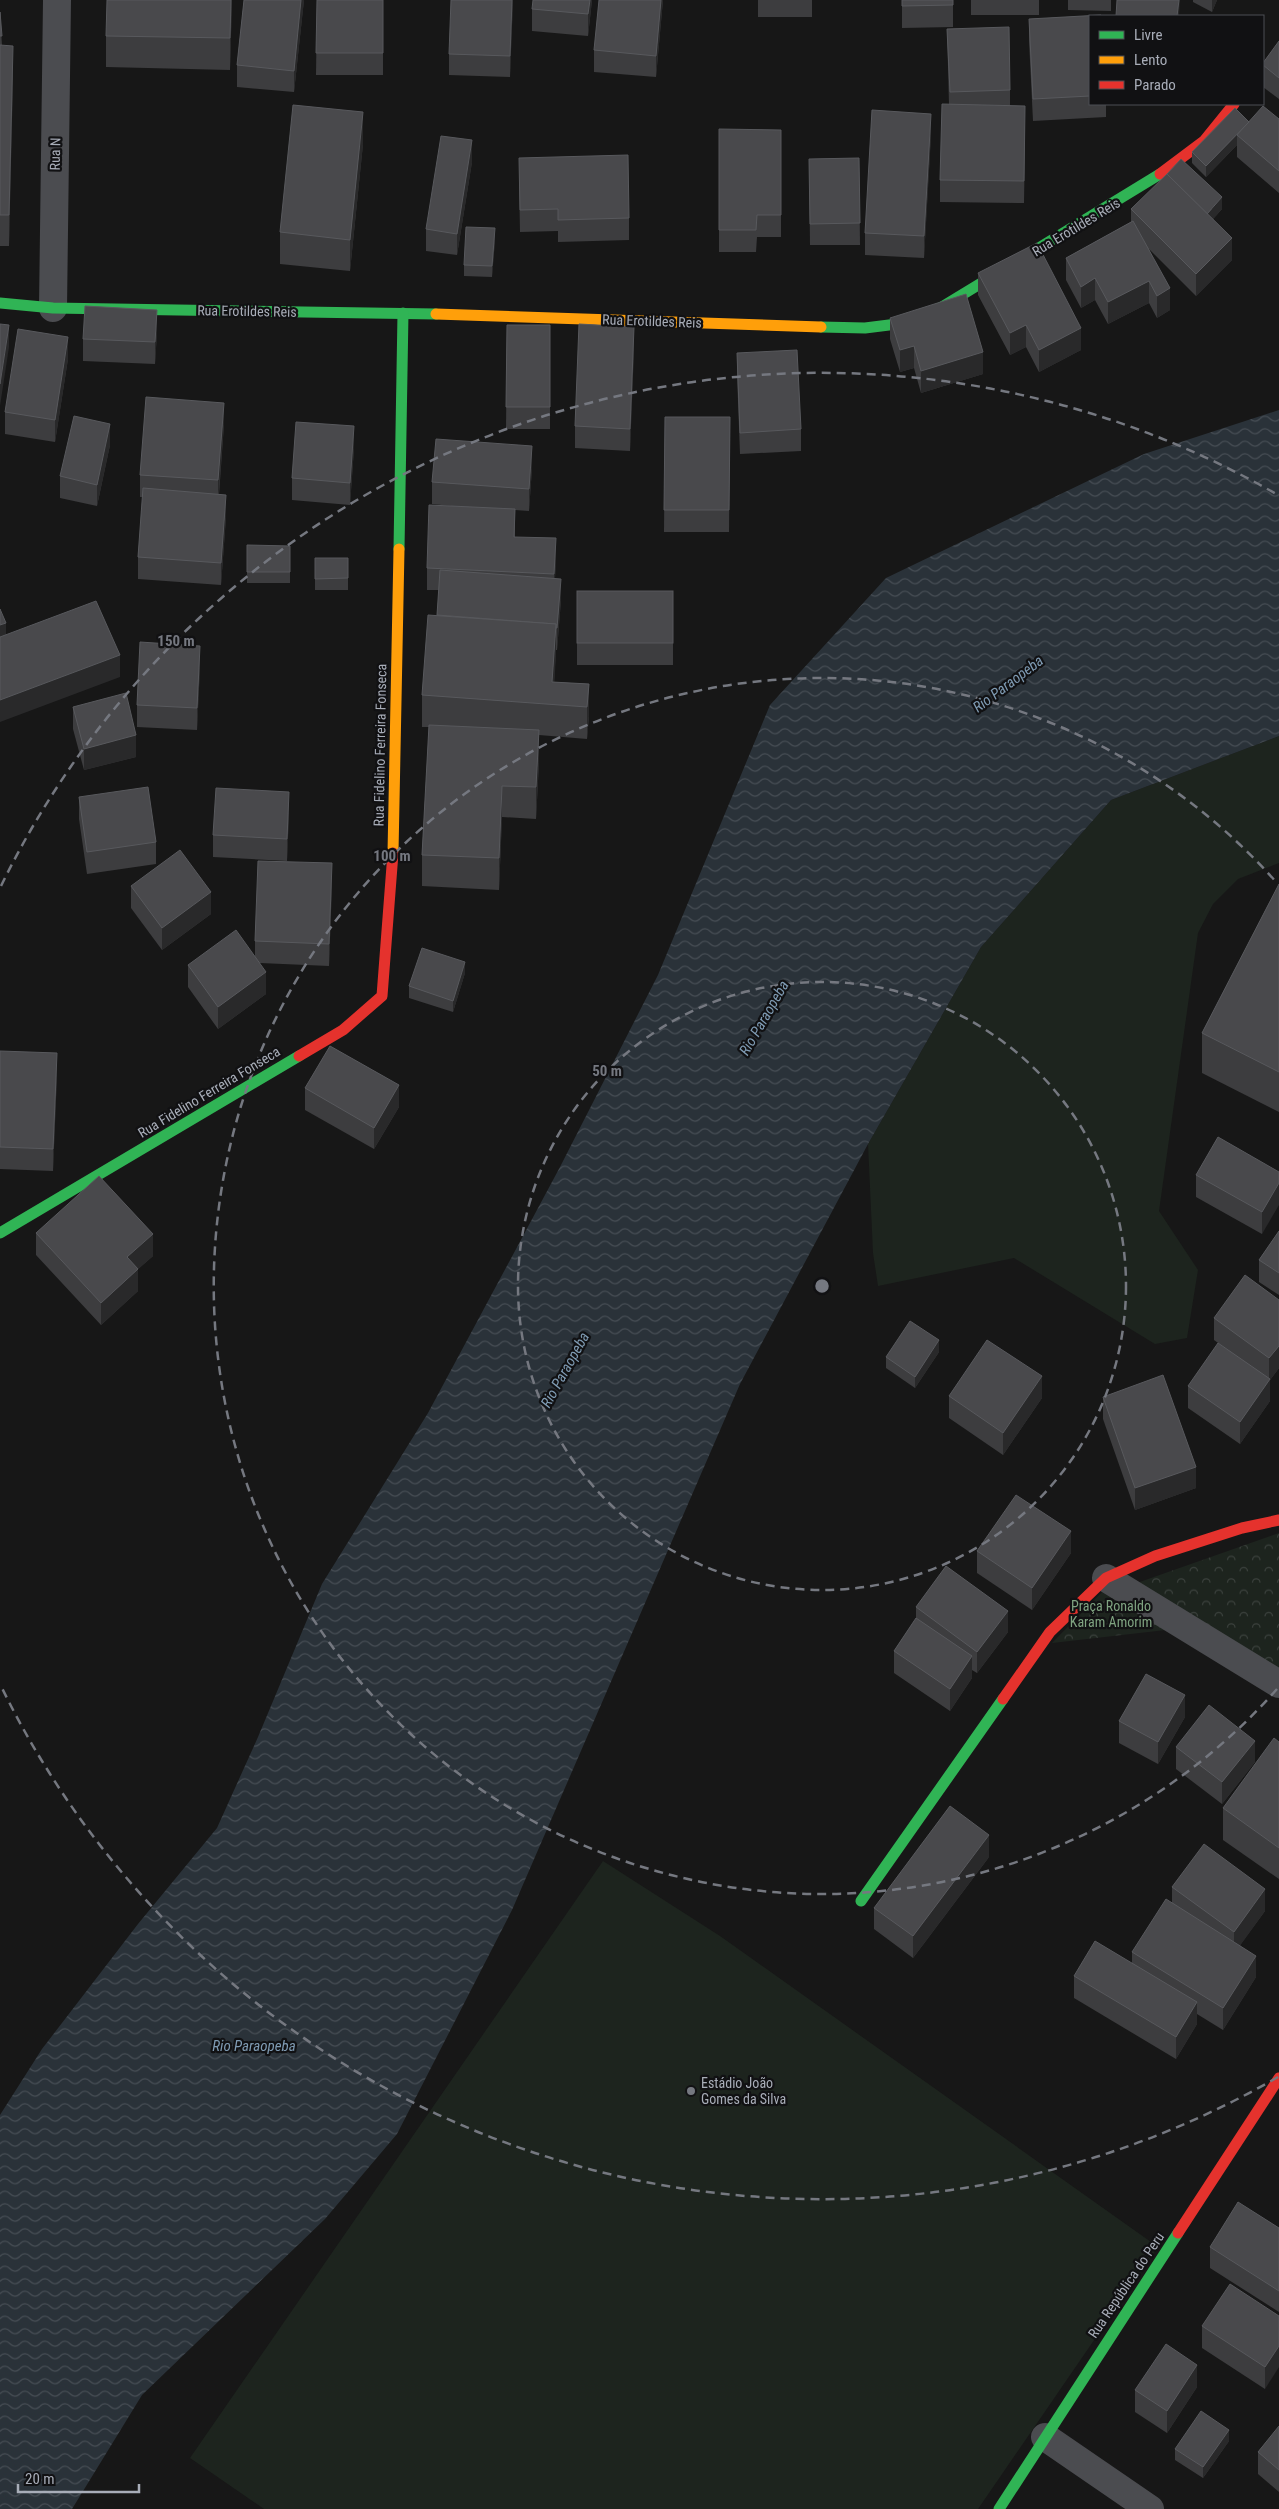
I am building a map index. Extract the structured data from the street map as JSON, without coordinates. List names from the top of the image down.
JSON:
{
  "streets": {
    "street": [
      "Rua N",
      "Rua Erotildes Reis",
      "Rua Fidelino Ferreira Fonseca",
      "Rua República do Peru"
    ]
  },
  "crossings": [
    ["Rua N", "Rua Erotildes Reis"],
    ["Rua Erotildes Reis", "Rua Fidelino Ferreira Fonseca"]
  ],
  "water": ["Rio Paraopeba"],
  "parks": ["Praça Ronaldo Karam Amorim"],
  "places": ["Estádio João Gomes da Silva"],
  "legend": ["Livre", "Lento", "Parado"],
  "scale_bar": "20 m",
  "rings": ["150 m", "100 m", "50 m"]
}
